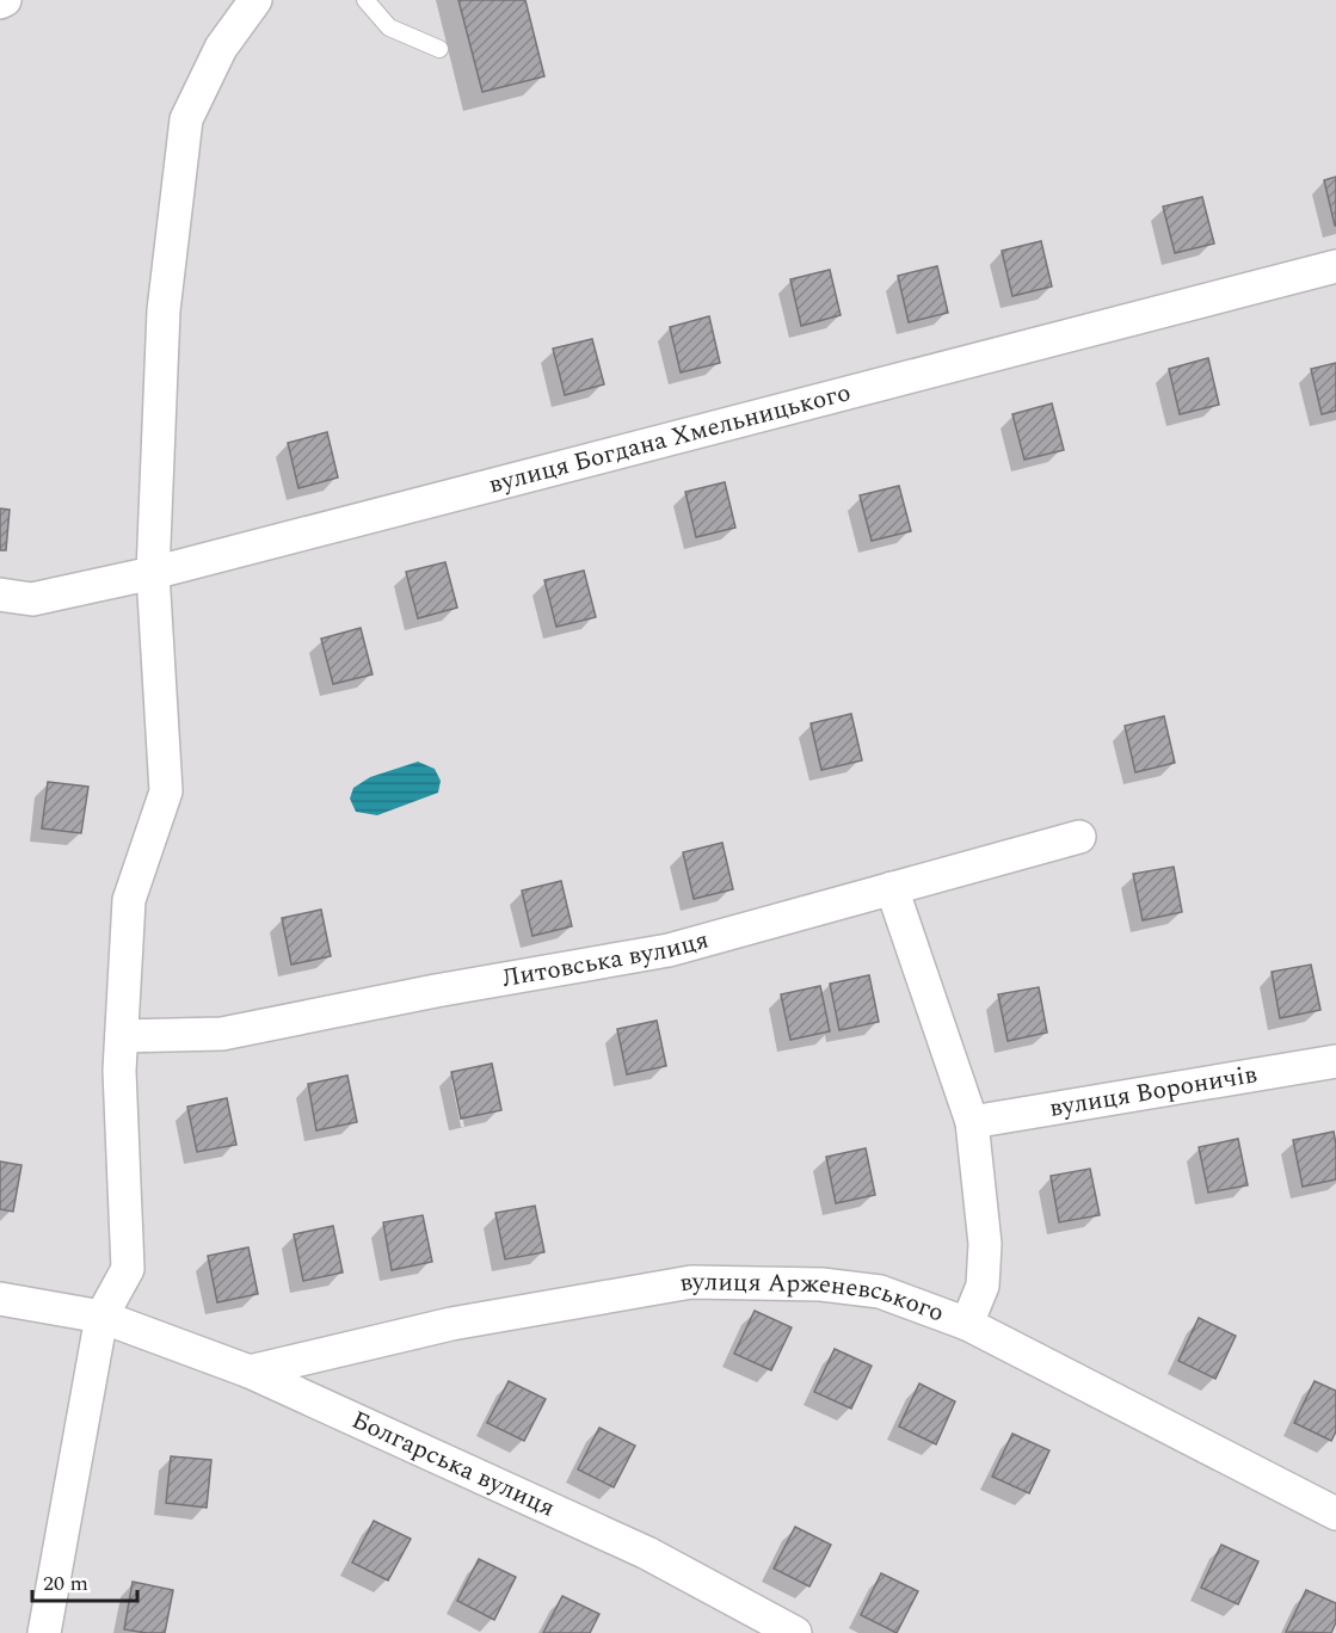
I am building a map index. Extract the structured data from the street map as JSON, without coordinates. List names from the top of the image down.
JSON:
{
  "streets": {
    "street": [
      "вулиця Богдана Хмельницького",
      "Литовська вулиця",
      "вулиця Вороничів",
      "вулиця Арженевського",
      "Болгарська вулиця"
    ]
  },
  "crossings": [
    ["вулиця Арженевського", "Болгарська вулиця"]
  ],
  "scale_bar": "20 m"
}
